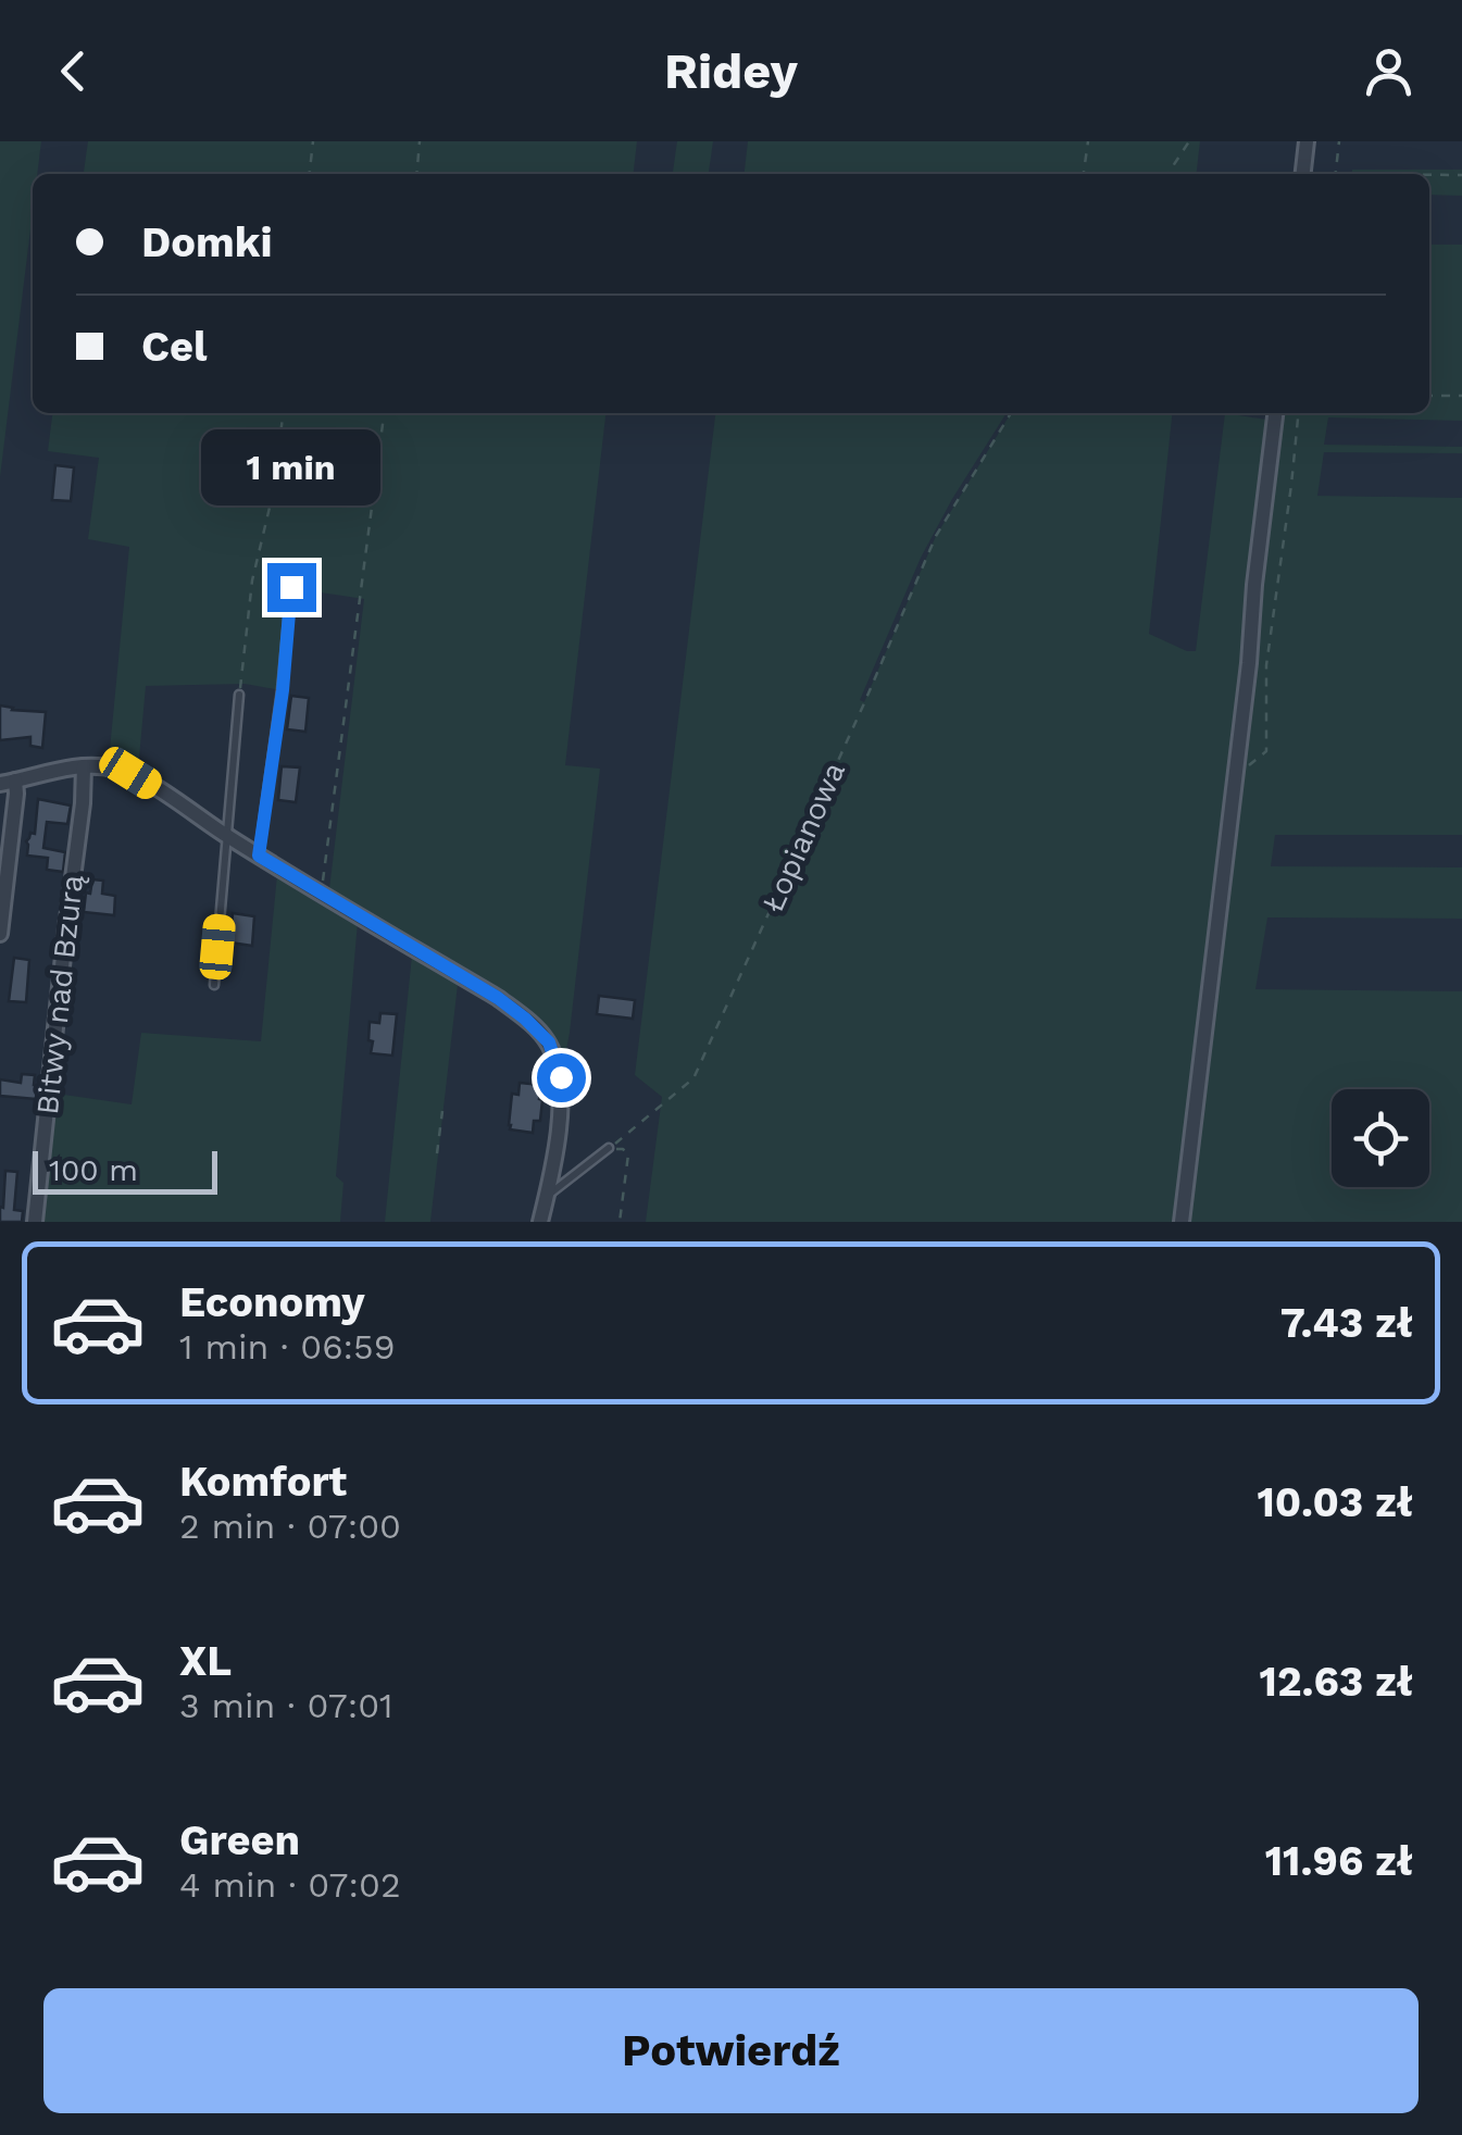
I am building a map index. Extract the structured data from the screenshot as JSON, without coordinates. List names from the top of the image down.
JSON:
{
  "streets": {
    "street": ["Bitwy nad Bzurą"],
    "path": ["Łopianowa"]
  },
  "scale_bar": "100 m",
  "page": {
    "header": "Ridey",
    "banner": ["Domki", "Cel"],
    "bubble": "1 min",
    "scale": "100 m",
    "list": [
      {
        "name": "Economy",
        "note": "1 min · 06:59",
        "value": "7.43 zł"
      },
      {
        "name": "Komfort",
        "note": "2 min · 07:00",
        "value": "10.03 zł"
      },
      {
        "name": "XL",
        "note": "3 min · 07:01",
        "value": "12.63 zł"
      },
      {
        "name": "Green",
        "note": "4 min · 07:02",
        "value": "11.96 zł"
      }
    ],
    "buttons": "Potwierdź"
  }
}
